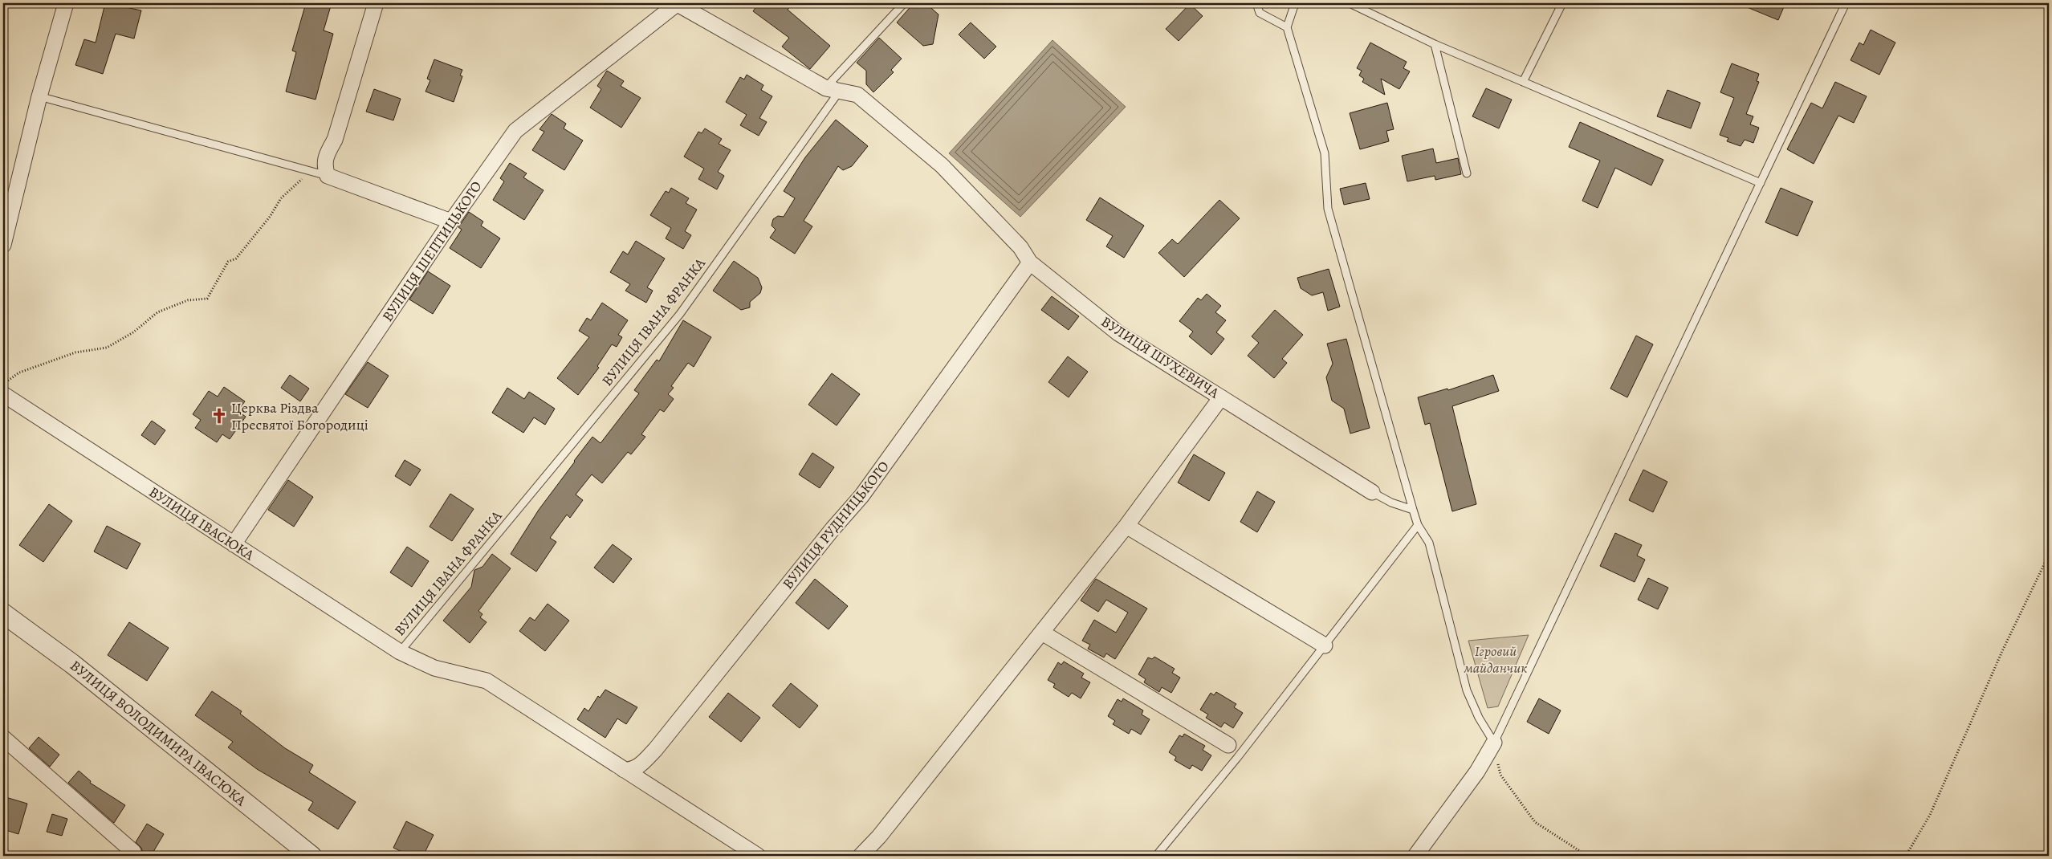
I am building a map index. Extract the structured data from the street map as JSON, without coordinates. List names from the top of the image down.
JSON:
{
  "streets": {
    "street": [
      "ВУЛИЦЯ ШЕПТИЦЬКОГО",
      "ВУЛИЦЯ ШУХЕВИЧА",
      "ВУЛИЦЯ ІВАСЮКА",
      "ВУЛИЦЯ РУДНИЦЬКОГО",
      "ВУЛИЦЯ ВОЛОДИМИРА ІВАСЮКА"
    ],
    "lane": ["ВУЛИЦЯ ІВАНА ФРАНКА"]
  },
  "crossings": [
    ["ВУЛИЦЯ ШЕПТИЦЬКОГО", "ВУЛИЦЯ ШУХЕВИЧА"],
    ["ВУЛИЦЯ ШЕПТИЦЬКОГО", "ВУЛИЦЯ ІВАСЮКА"],
    ["ВУЛИЦЯ ІВАНА ФРАНКА", "ВУЛИЦЯ ШУХЕВИЧА"],
    ["ВУЛИЦЯ ІВАНА ФРАНКА", "ВУЛИЦЯ ІВАСЮКА"],
    ["ВУЛИЦЯ ШУХЕВИЧА", "ВУЛИЦЯ РУДНИЦЬКОГО"],
    ["ВУЛИЦЯ ІВАСЮКА", "ВУЛИЦЯ РУДНИЦЬКОГО"]
  ],
  "parks": ["Ігровий майданчик"],
  "places": {
    "church": ["Церква Різдва Пресвятої Богородиці"]
  }
}
